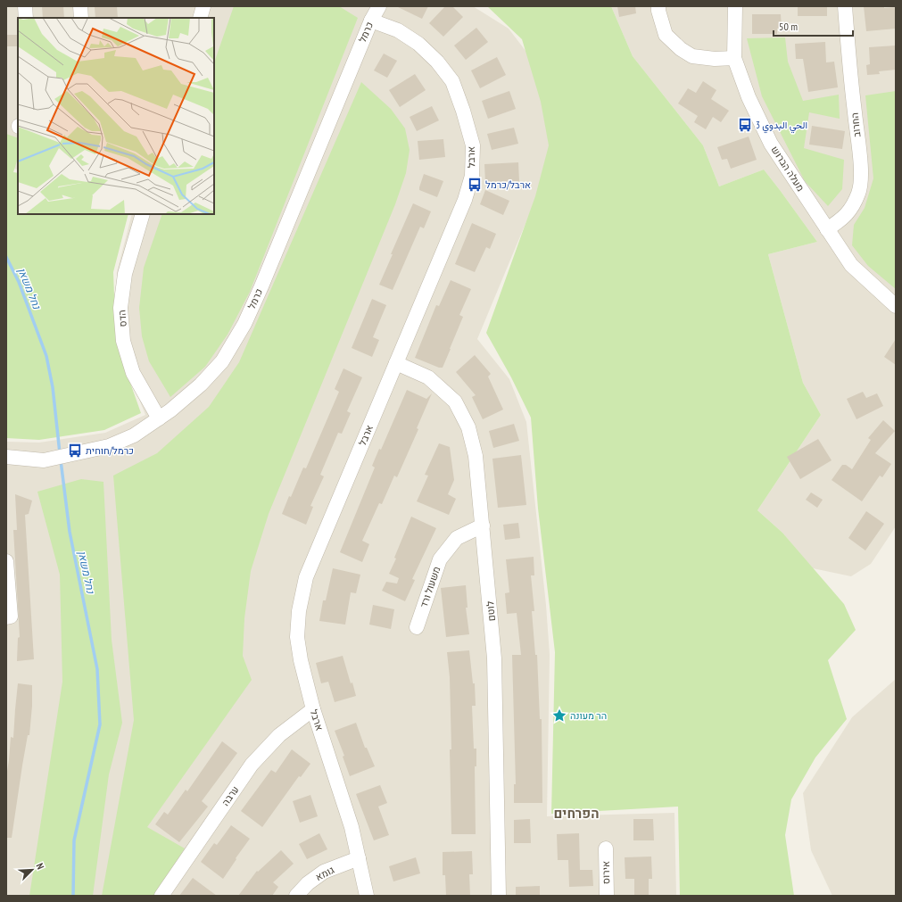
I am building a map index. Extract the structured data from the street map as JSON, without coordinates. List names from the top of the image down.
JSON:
{
  "streets": {
    "street": [
      "כרמל",
      "החרוב",
      "ארבל",
      "מעלה הברוש",
      "הדס",
      "משעול ורד",
      "לוטם",
      "ערבה",
      "אירוס",
      "גומא"
    ]
  },
  "crossings": [
    ["כרמל", "ארבל"],
    ["כרמל", "הדס"],
    ["החרוב", "מעלה הברוש"],
    ["ארבל", "לוטם"],
    ["ארבל", "ערבה"],
    ["ארבל", "גומא"],
    ["משעול ורד", "לוטם"]
  ],
  "districts": ["הפרחים"],
  "water": ["נחל משאן"],
  "places": {
    "bus stop": ["الحي البدوي 3", "ארבל/כרמל", "כרמל/חוחית"],
    "place": ["הר מעונה"]
  },
  "scale_bar": "50 m",
  "north": "top right"
}
